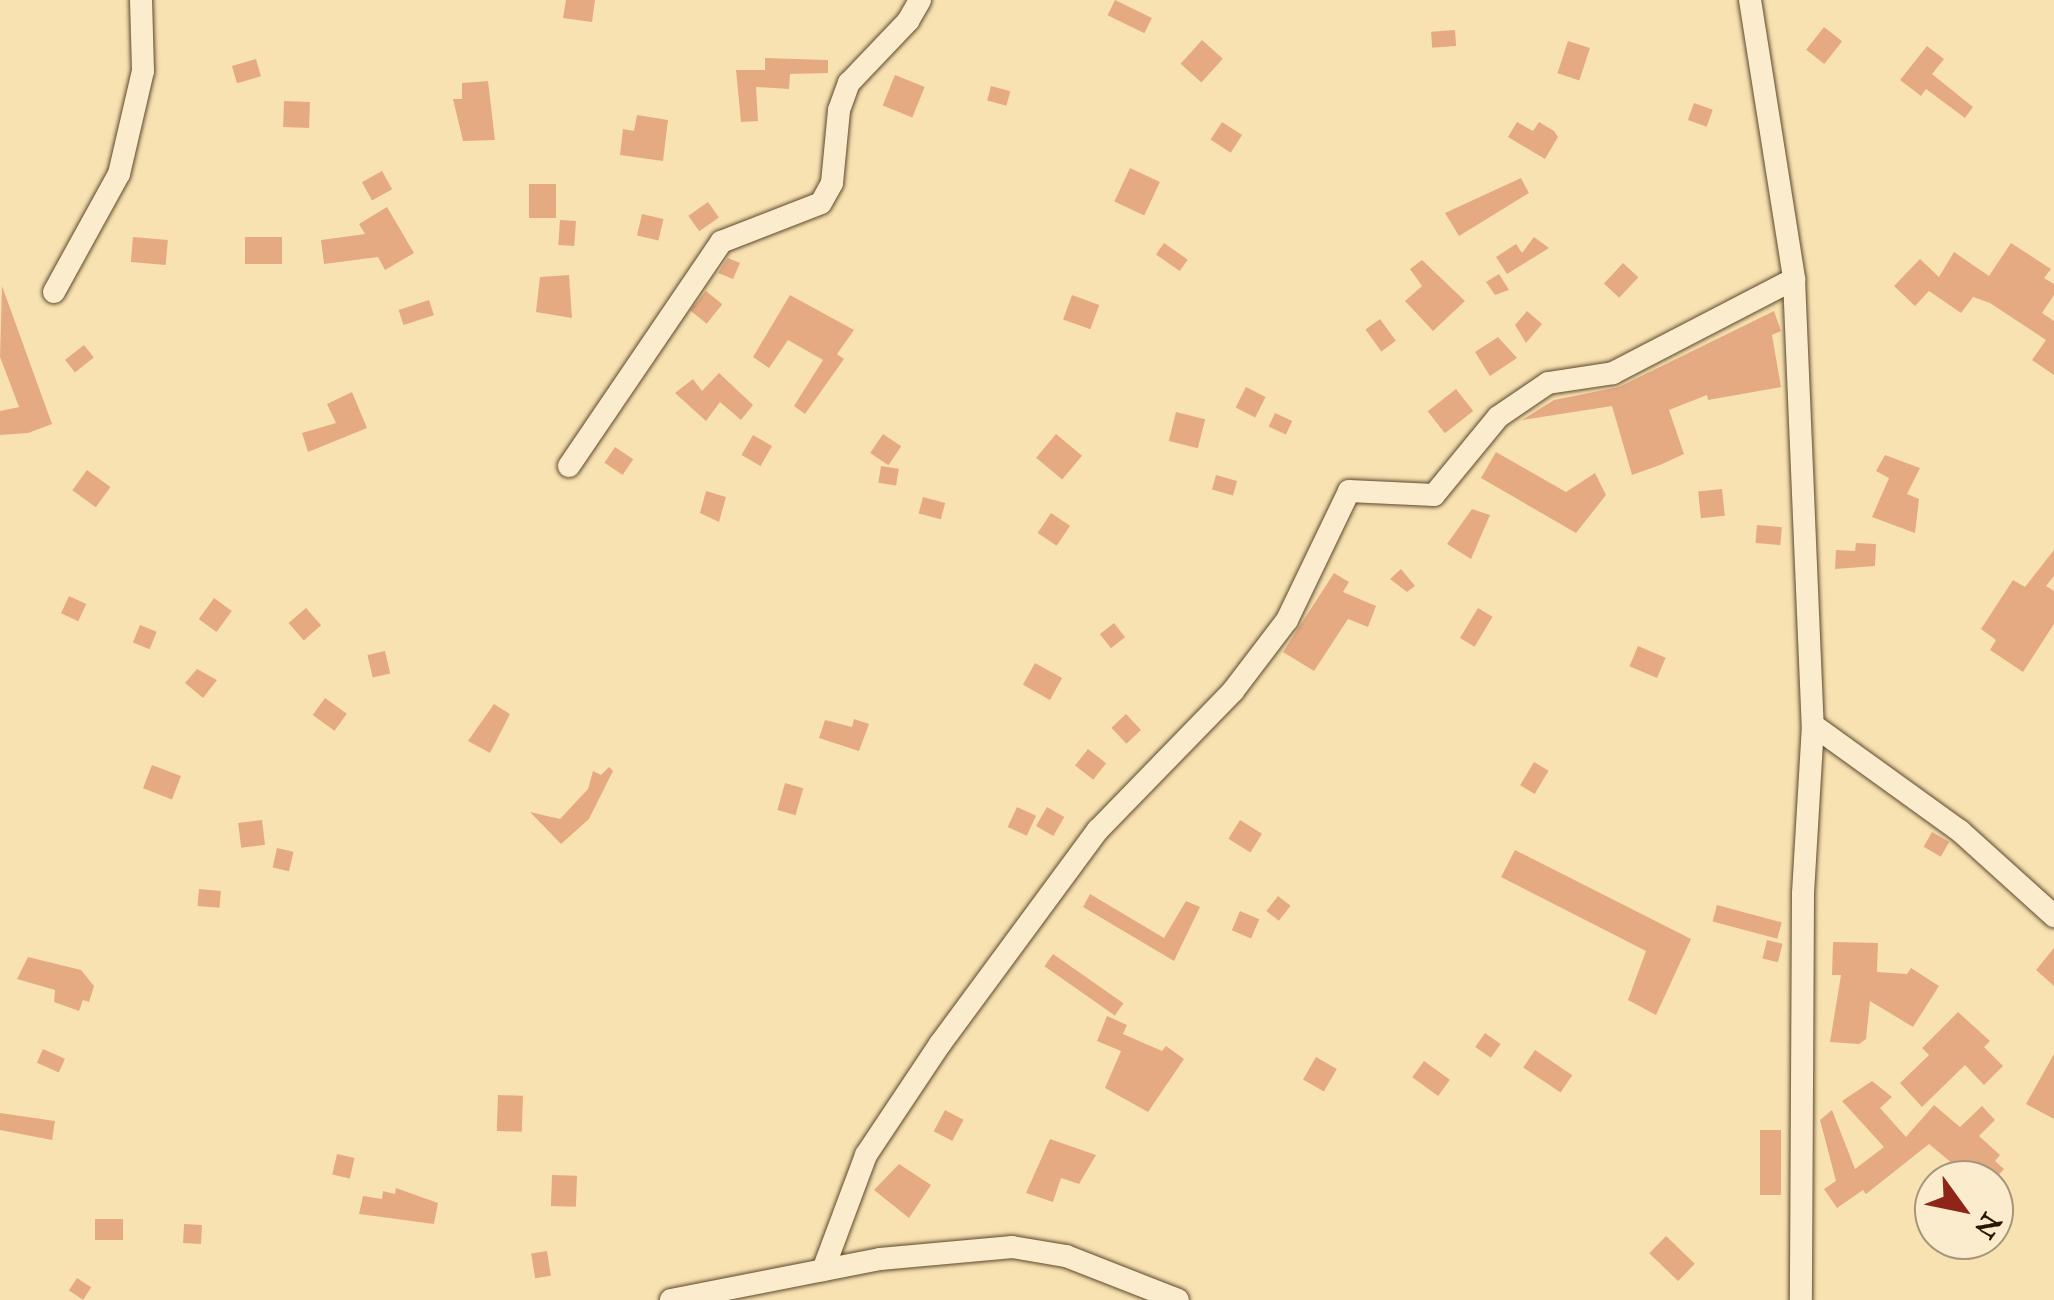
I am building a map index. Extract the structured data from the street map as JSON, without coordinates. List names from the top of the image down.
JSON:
{
  "north": "bottom right"
}
